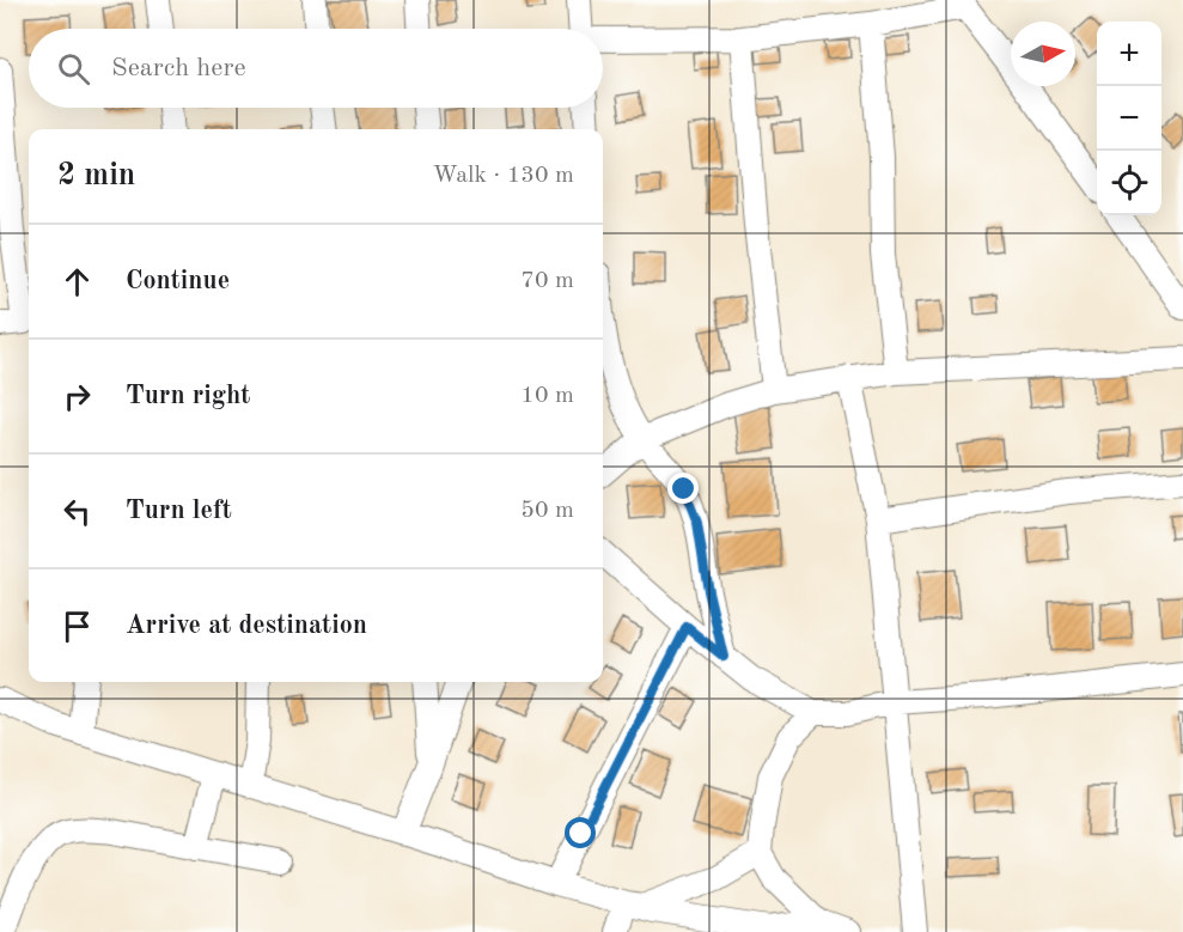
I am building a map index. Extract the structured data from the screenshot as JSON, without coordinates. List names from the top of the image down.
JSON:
{
  "north": "right",
  "page": {
    "map_buttons": ["+", "−"],
    "search": "Search here",
    "heading": ["2 min", "Walk · 130 m"],
    "list": [
      ["Continue", "70 m"],
      ["Turn right", "10 m"],
      ["Turn left", "50 m"],
      "Arrive at destination"
    ]
  }
}
